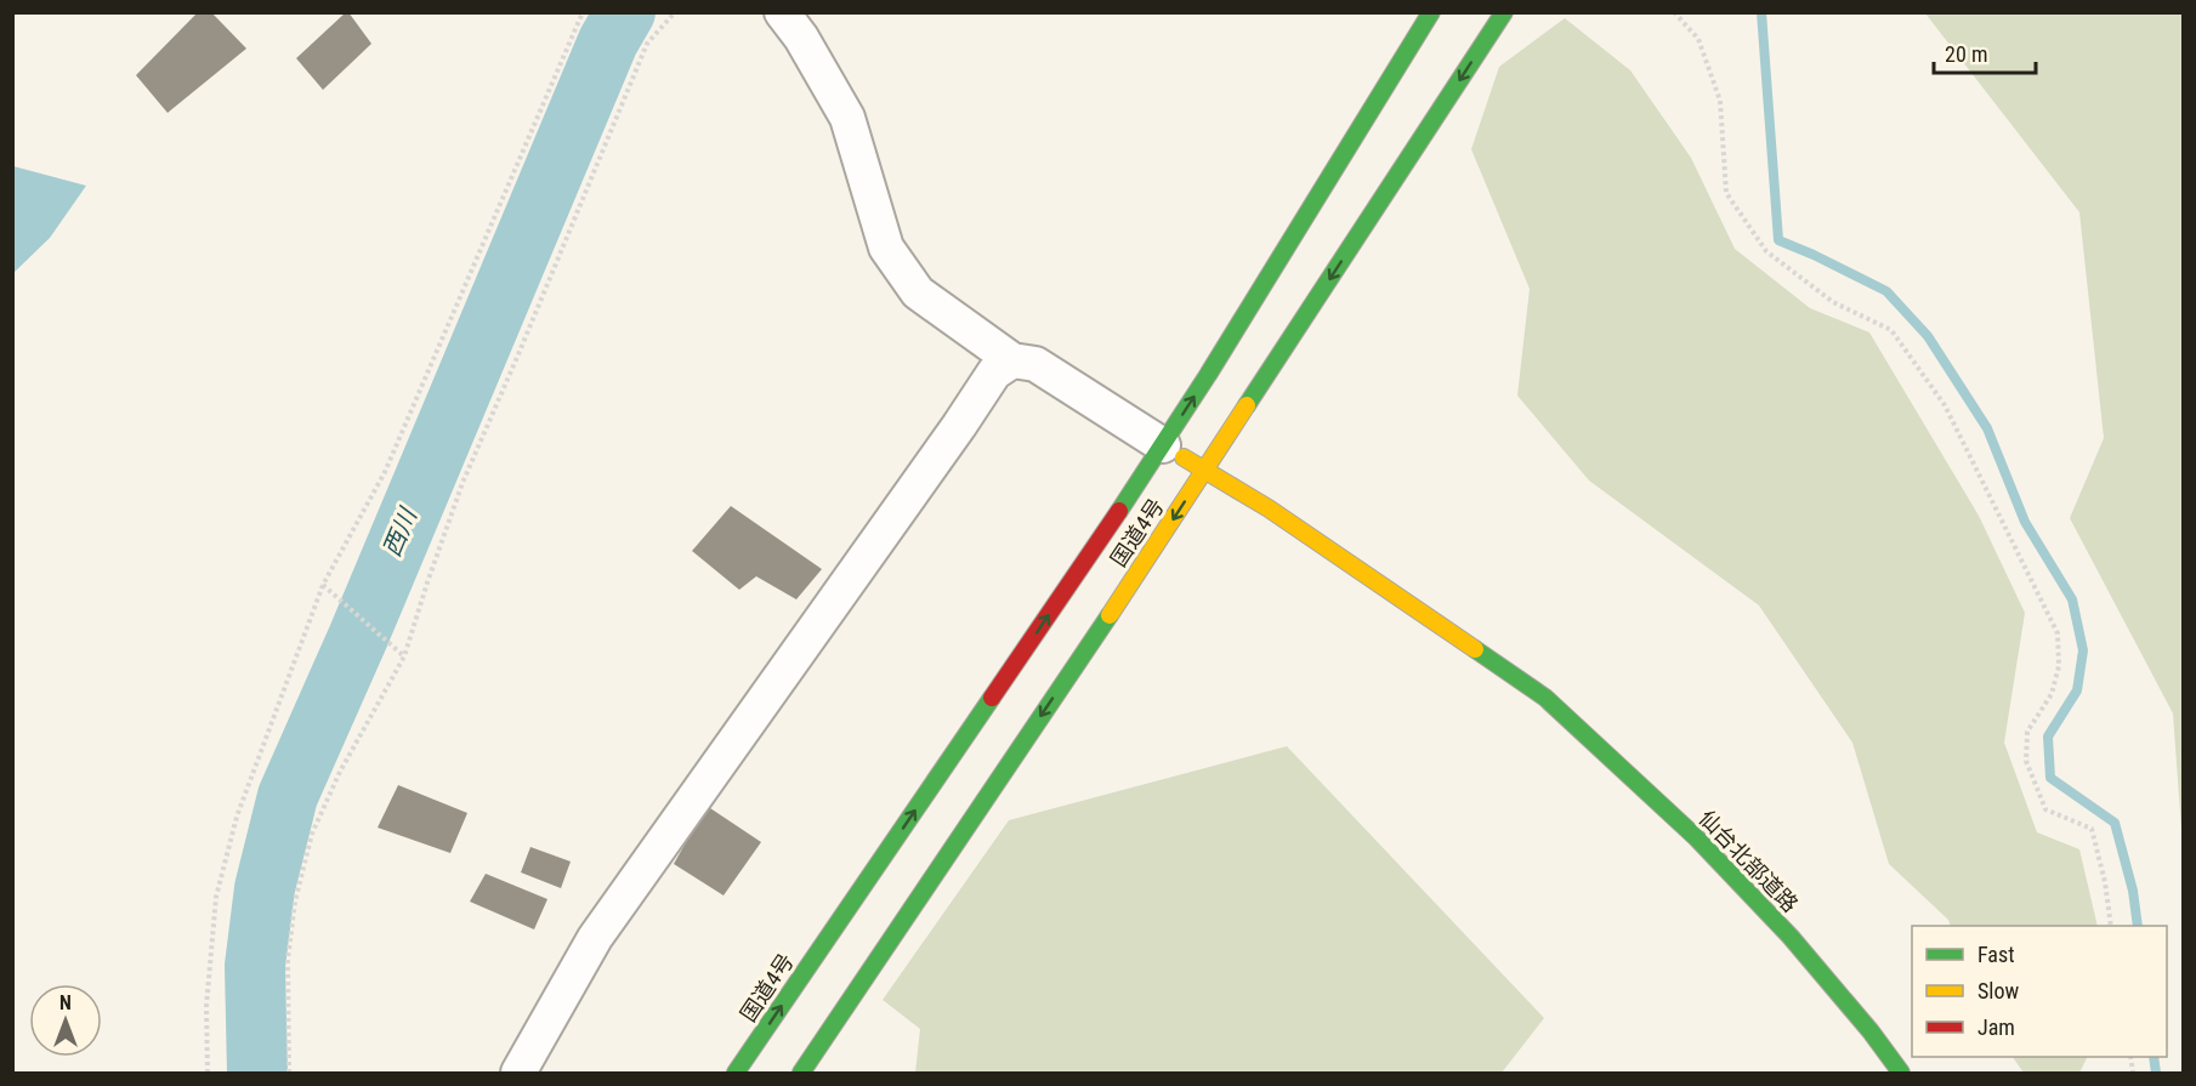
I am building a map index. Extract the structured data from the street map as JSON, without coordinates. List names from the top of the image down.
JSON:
{
  "streets": {
    "highway": ["国道4号", "仙台北部道路"]
  },
  "crossings": [
    ["国道4号", "仙台北部道路"]
  ],
  "water": ["西川"],
  "legend": ["Fast", "Slow", "Jam"],
  "scale_bar": "20 m",
  "north": "top"
}
